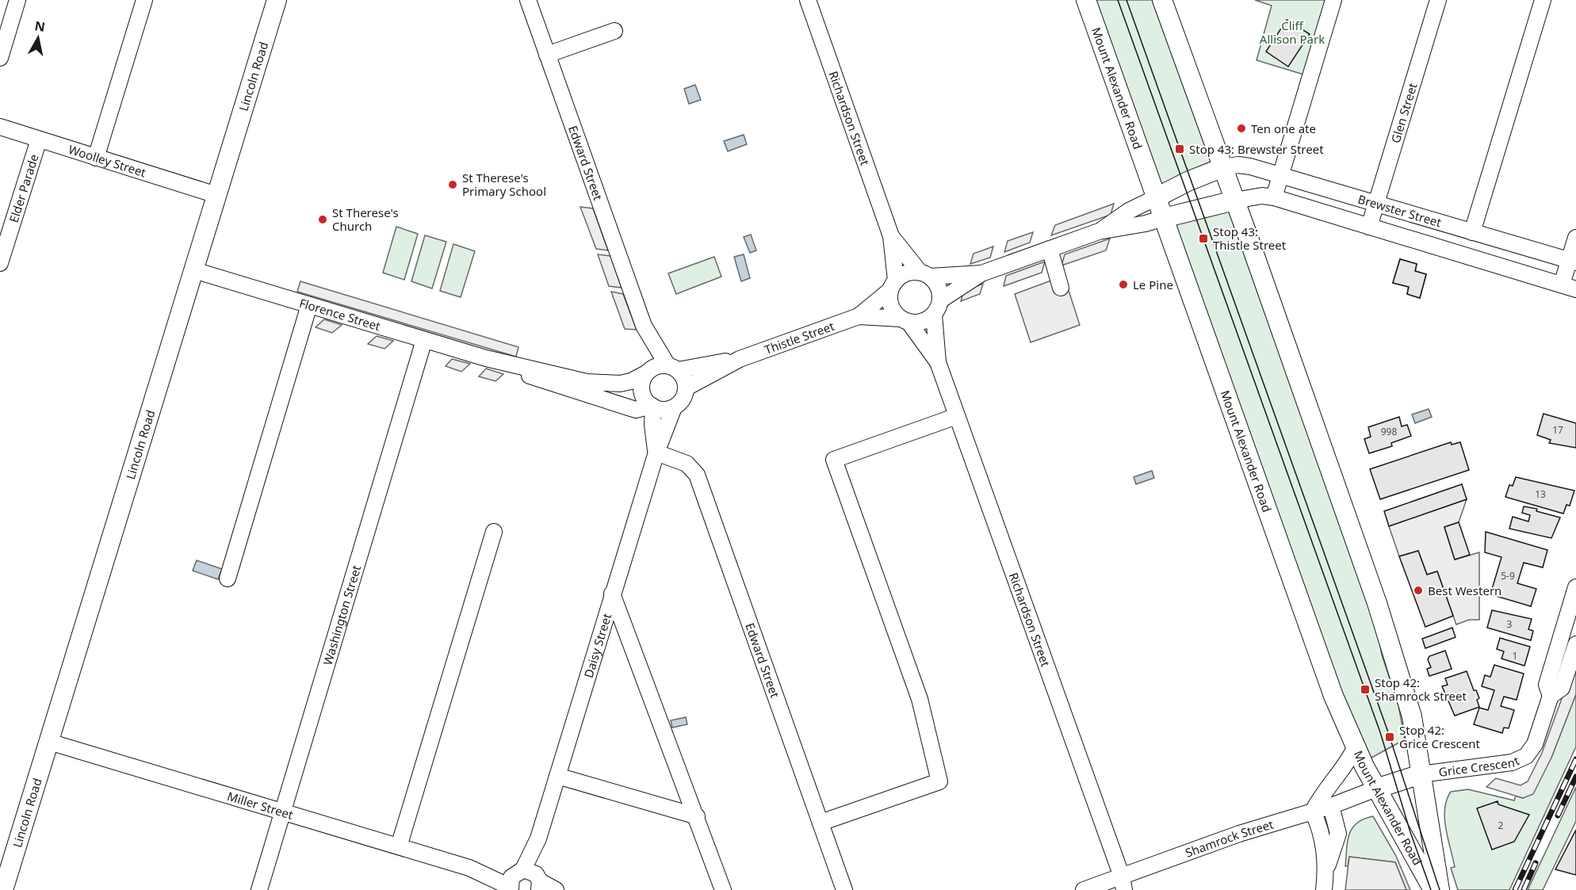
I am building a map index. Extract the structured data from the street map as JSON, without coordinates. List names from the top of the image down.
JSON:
{
  "streets": {
    "main road": ["Lincoln Road", "Mount Alexander Road"],
    "street": [
      "Glen Street",
      "Richardson Street",
      "Woolley Street",
      "Edward Street",
      "Elder Parade",
      "Brewster Street",
      "Florence Street",
      "Thistle Street",
      "Washington Street",
      "Daisy Street",
      "Grice Crescent",
      "Miller Street",
      "Shamrock Street"
    ]
  },
  "crossings": [
    ["Lincoln Road", "Woolley Street"],
    ["Lincoln Road", "Florence Street"],
    ["Lincoln Road", "Miller Street"],
    ["Mount Alexander Road", "Brewster Street"],
    ["Mount Alexander Road", "Grice Crescent"],
    ["Mount Alexander Road", "Shamrock Street"],
    ["Glen Street", "Brewster Street"],
    ["Richardson Street", "Thistle Street"],
    ["Richardson Street", "Shamrock Street"],
    ["Woolley Street", "Elder Parade"],
    ["Edward Street", "Florence Street"],
    ["Edward Street", "Thistle Street"],
    ["Edward Street", "Daisy Street"],
    ["Florence Street", "Thistle Street"],
    ["Florence Street", "Washington Street"],
    ["Florence Street", "Daisy Street"],
    ["Thistle Street", "Daisy Street"],
    ["Washington Street", "Miller Street"],
    ["Daisy Street", "Miller Street"]
  ],
  "parks": ["Cliff Allison Park"],
  "places": {
    "other": [
      "Ten one ate",
      "St Therese's Primary School",
      "St Therese's Church",
      "Le Pine",
      "Best Western"
    ],
    "transit": [
      "Stop 43: Brewster Street",
      "Stop 43: Thistle Street",
      "Stop 42: Shamrock Street",
      "Stop 42: Grice Crescent"
    ]
  },
  "house_numbers": [
    "17",
    "998",
    "13",
    "5-9",
    "3",
    "1",
    "2"
  ],
  "north": "top"
}
